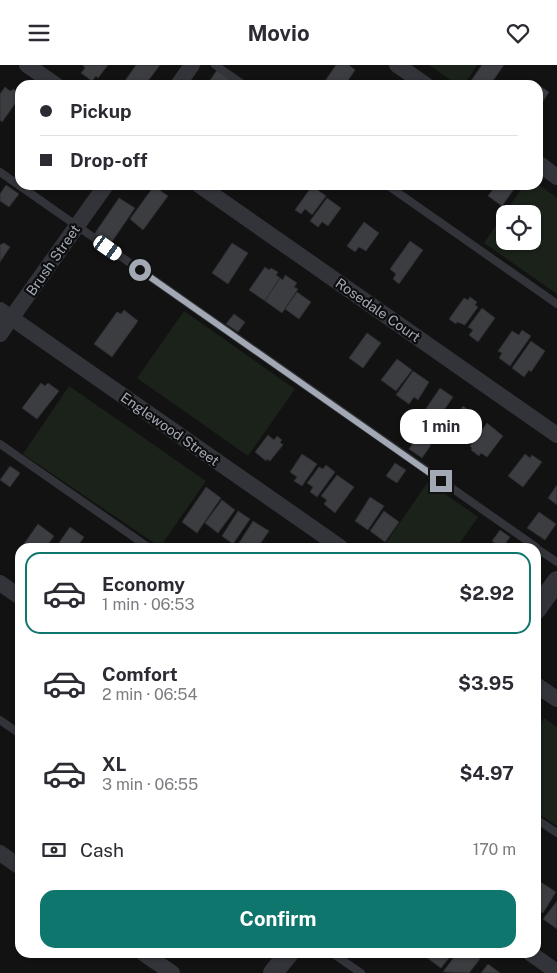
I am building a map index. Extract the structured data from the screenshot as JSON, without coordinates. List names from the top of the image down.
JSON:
{
  "streets": {
    "street": ["Brush Street", "Rosedale Court", "Englewood Street"]
  },
  "crossings": [
    ["Brush Street", "Englewood Street"]
  ],
  "page": {
    "header": "Movio",
    "banner": ["Pickup", "Drop-off"],
    "bubble": "1 min",
    "list": [
      {
        "name": "Economy",
        "note": "1 min · 06:53",
        "value": "$2.92"
      },
      {
        "name": "Comfort",
        "note": "2 min · 06:54",
        "value": "$3.95"
      },
      {
        "name": "XL",
        "note": "3 min · 06:55",
        "value": "$4.97"
      }
    ],
    "pay": ["Cash", "170 m"],
    "buttons": "Confirm"
  }
}
